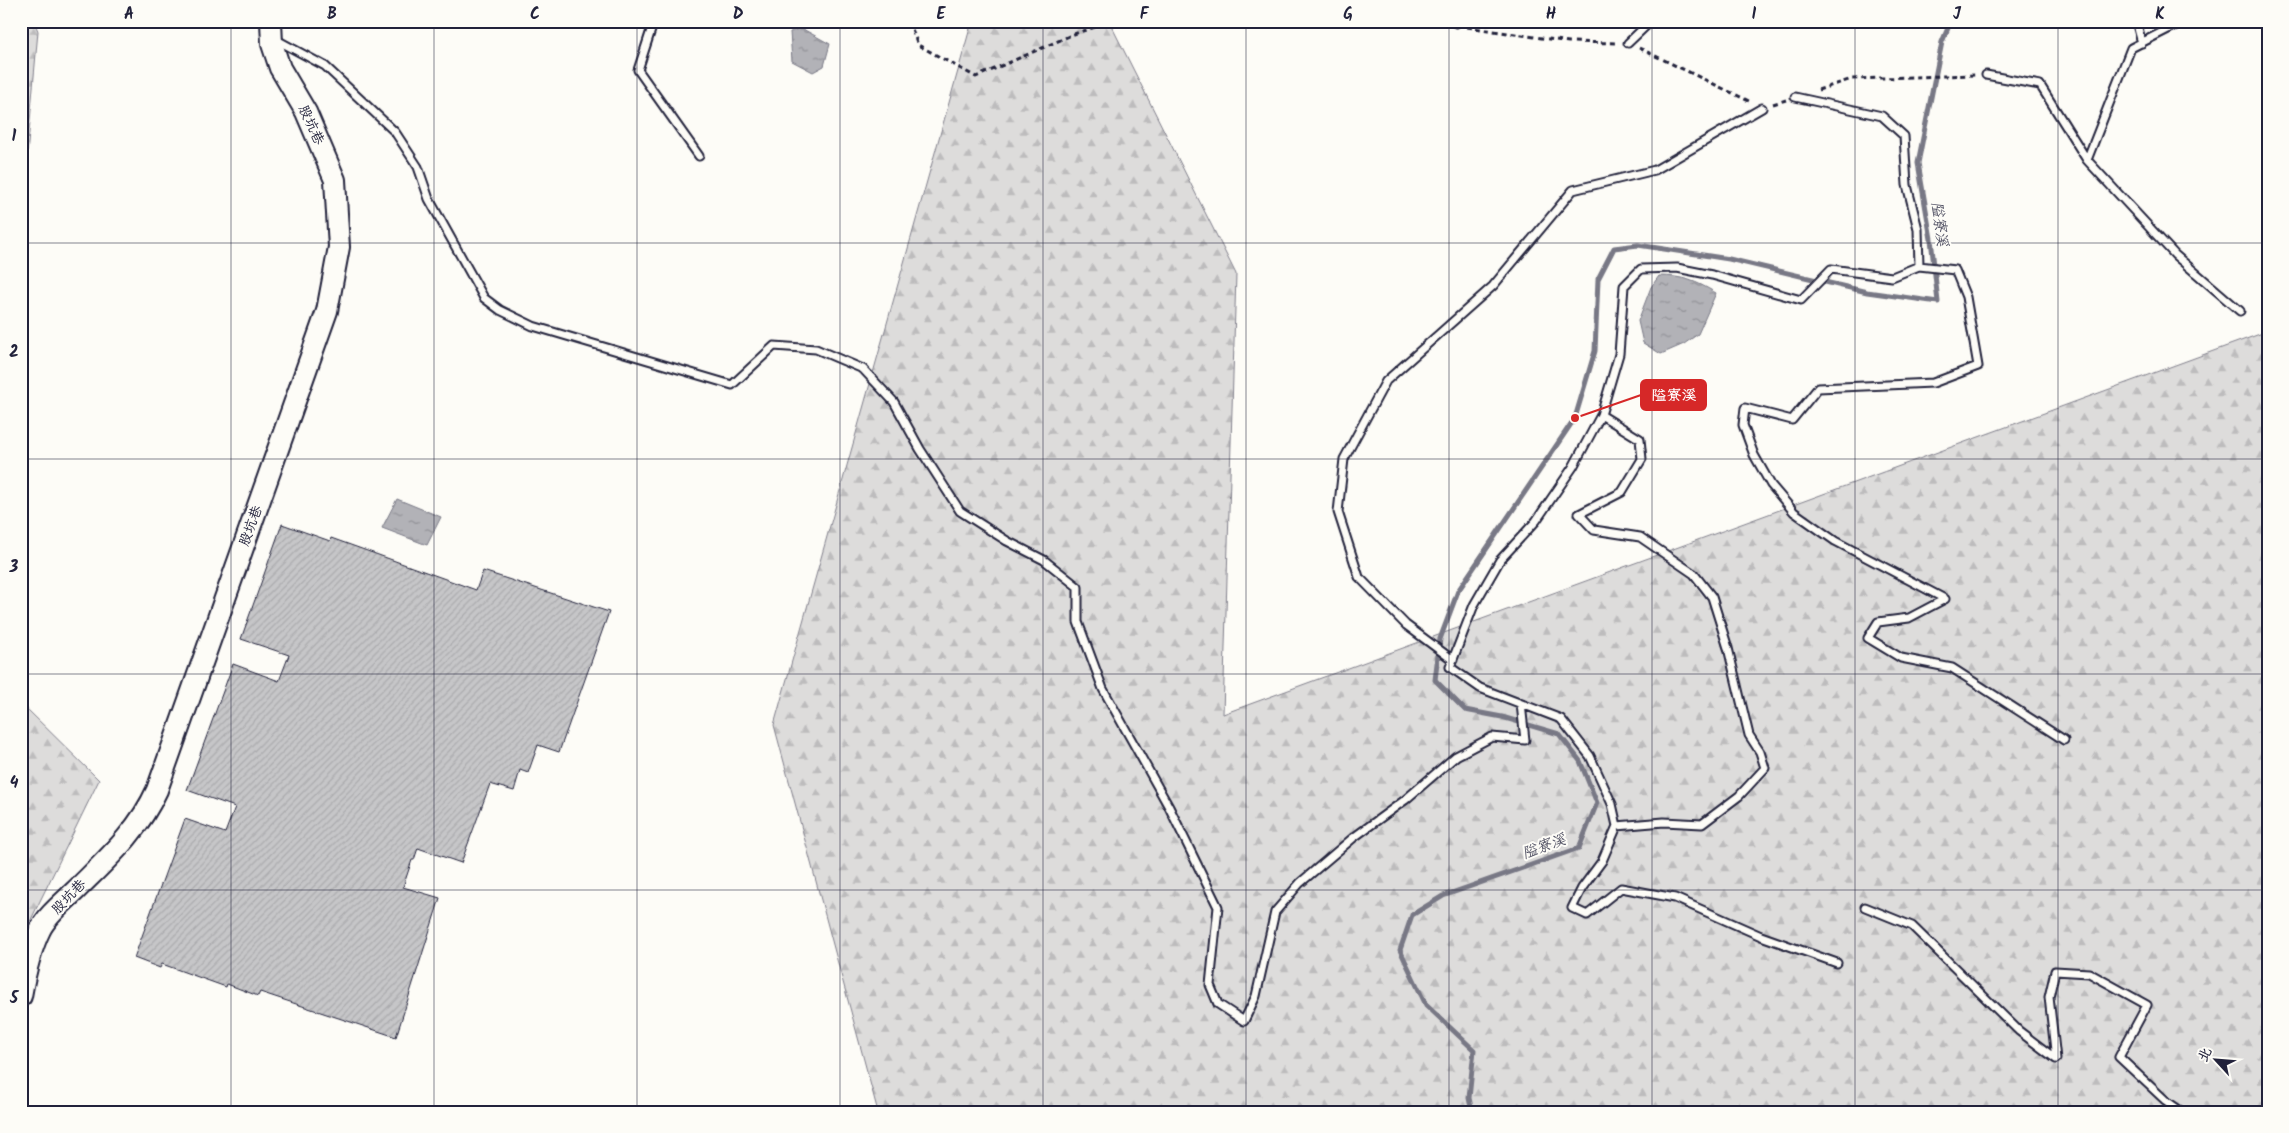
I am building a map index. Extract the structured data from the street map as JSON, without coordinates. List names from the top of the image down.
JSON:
{
  "streets": {
    "street": ["股坑巷"]
  },
  "water": ["隘寮溪"],
  "places": ["隘寮溪"],
  "north": "top left",
  "grid": {
    "columns": [
      "A",
      "B",
      "C",
      "D",
      "E",
      "F",
      "G",
      "H",
      "I",
      "J",
      "K"
    ],
    "rows": [
      "1",
      "2",
      "3",
      "4",
      "5"
    ]
  }
}
